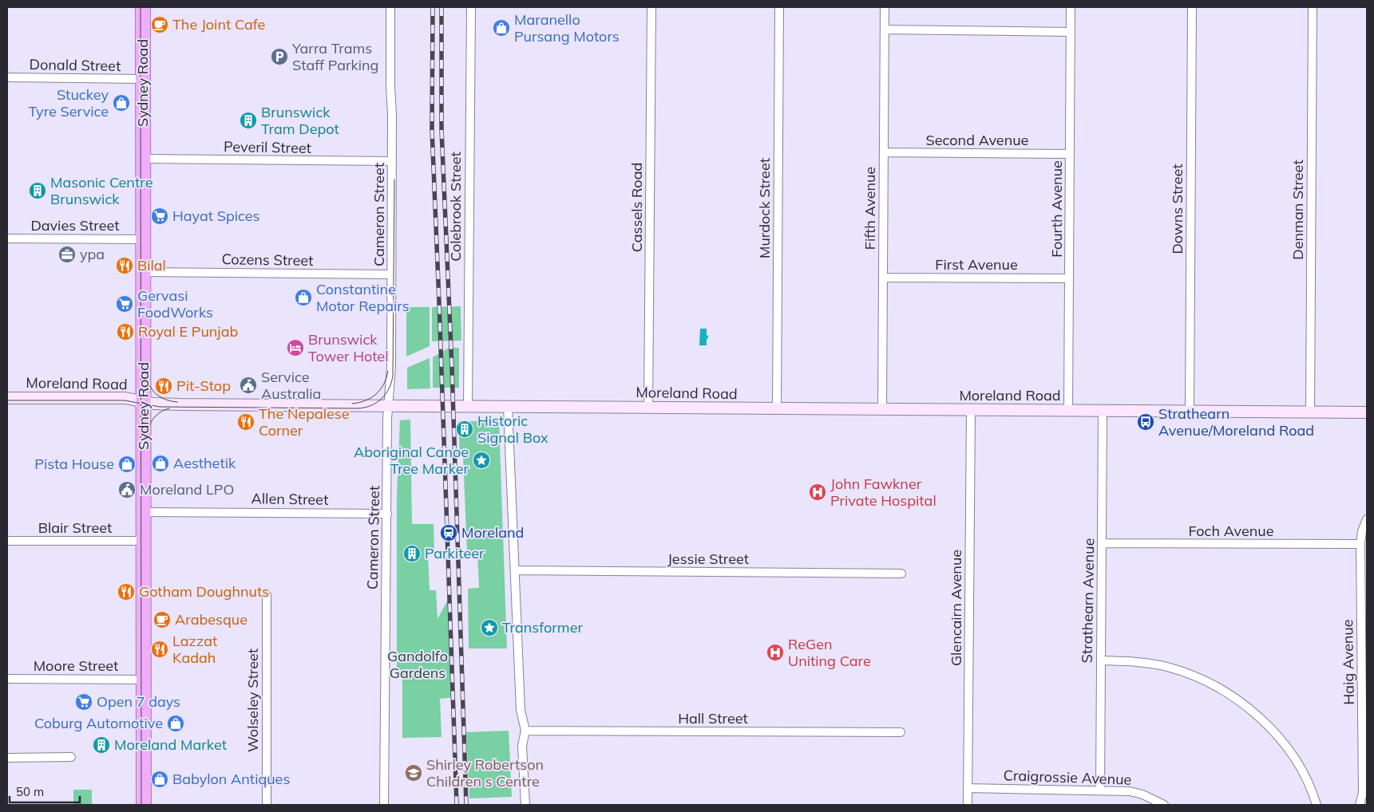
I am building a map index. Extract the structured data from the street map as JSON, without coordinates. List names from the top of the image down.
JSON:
{
  "streets": {
    "highway": ["Sydney Road"],
    "main road": ["Moreland Road"],
    "street": [
      "Donald Street",
      "Second Avenue",
      "Peveril Street",
      "Colebrook Street",
      "Cassels Road",
      "Murdock Street",
      "Fifth Avenue",
      "Fourth Avenue",
      "Downs Street",
      "Denman Street",
      "Cameron Street",
      "Davies Street",
      "Cozens Street",
      "First Avenue",
      "Allen Street",
      "Blair Street",
      "Foch Avenue",
      "Jessie Street",
      "Strathearn Avenue",
      "Glencairn Avenue",
      "Haig Avenue",
      "Moore Street",
      "Wolseley Street",
      "Hall Street",
      "Craigrossie Avenue"
    ]
  },
  "crossings": [
    ["Donald Street", "Sydney Road"],
    ["Sydney Road", "Peveril Street"],
    ["Sydney Road", "Davies Street"],
    ["Sydney Road", "Cozens Street"],
    ["Sydney Road", "Moreland Road"],
    ["Sydney Road", "Allen Street"],
    ["Sydney Road", "Blair Street"],
    ["Sydney Road", "Moore Street"],
    ["Second Avenue", "Fifth Avenue"],
    ["Second Avenue", "Fourth Avenue"],
    ["Peveril Street", "Cameron Street"],
    ["Colebrook Street", "Moreland Road"],
    ["Cassels Road", "Moreland Road"],
    ["Murdock Street", "Moreland Road"],
    ["Fifth Avenue", "First Avenue"],
    ["Fifth Avenue", "Moreland Road"],
    ["Fourth Avenue", "First Avenue"],
    ["Fourth Avenue", "Moreland Road"],
    ["Downs Street", "Moreland Road"],
    ["Denman Street", "Moreland Road"],
    ["Cameron Street", "Cozens Street"],
    ["Cameron Street", "Moreland Road"],
    ["Cameron Street", "Allen Street"],
    ["Moreland Road", "Strathearn Avenue"],
    ["Moreland Road", "Glencairn Avenue"],
    ["Foch Avenue", "Strathearn Avenue"],
    ["Foch Avenue", "Haig Avenue"],
    ["Strathearn Avenue", "Craigrossie Avenue"],
    ["Glencairn Avenue", "Craigrossie Avenue"]
  ],
  "parks": ["Gandolfo Gardens"],
  "places": {
    "cafe": ["The Joint Cafe", "Arabesque"],
    "shop": [
      "Maranello Pursang Motors",
      "Stuckey Tyre Service",
      "Constantine Motor Repairs",
      "Aesthetik",
      "Pista House",
      "Coburg Automotive",
      "Babylon Antiques"
    ],
    "parking": ["Yarra Trams Staff Parking"],
    "building": [
      "Brunswick Tram Depot",
      "Masonic Centre Brunswick",
      "Historic Signal Box",
      "Parkiteer",
      "Moreland Market"
    ],
    "supermarket": ["Hayat Spices", "Gervasi FoodWorks", "Open 7 days"],
    "office": ["ypa"],
    "restaurant": [
      "Bilal",
      "Royal E Punjab",
      "Pit-Stop",
      "The Nepalese Corner",
      "Gotham Doughnuts",
      "Lazzat Kadah"
    ],
    "hotel": ["Brunswick Tower Hotel"],
    "public building": ["Service Australia", "Moreland LPO"],
    "bus stop": ["Strathearn Avenue/Moreland Road"],
    "place": ["Aboriginal Canoe Tree Marker", "Transformer"],
    "hospital": ["John Fawkner Private Hospital", "ReGen Uniting Care"],
    "station": ["Moreland"],
    "school or university": ["Shirley Robertson Children s Centre"]
  },
  "scale_bar": "50 m"
}
